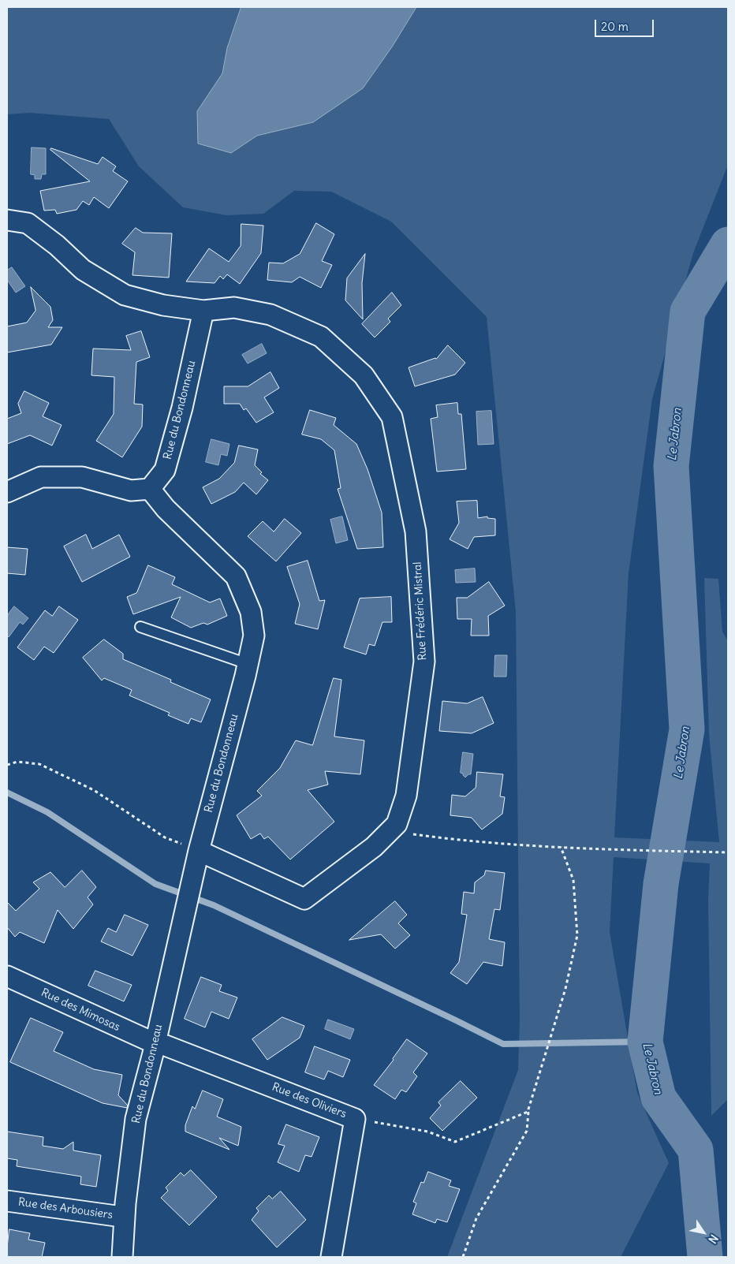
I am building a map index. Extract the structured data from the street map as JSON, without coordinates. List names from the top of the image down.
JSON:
{
  "streets": {
    "street": [
      "Rue du Bondonneau",
      "Rue Frédéric Mistral",
      "Rue des Mimosas",
      "Rue des Oliviers",
      "Rue des Arbousiers"
    ]
  },
  "crossings": [
    ["Rue du Bondonneau", "Rue Frédéric Mistral"],
    ["Rue du Bondonneau", "Rue des Mimosas"],
    ["Rue du Bondonneau", "Rue des Oliviers"],
    ["Rue du Bondonneau", "Rue des Arbousiers"],
    ["Rue des Mimosas", "Rue des Oliviers"]
  ],
  "water": ["Le Jabron"],
  "scale_bar": "20 m",
  "north": "bottom right"
}
